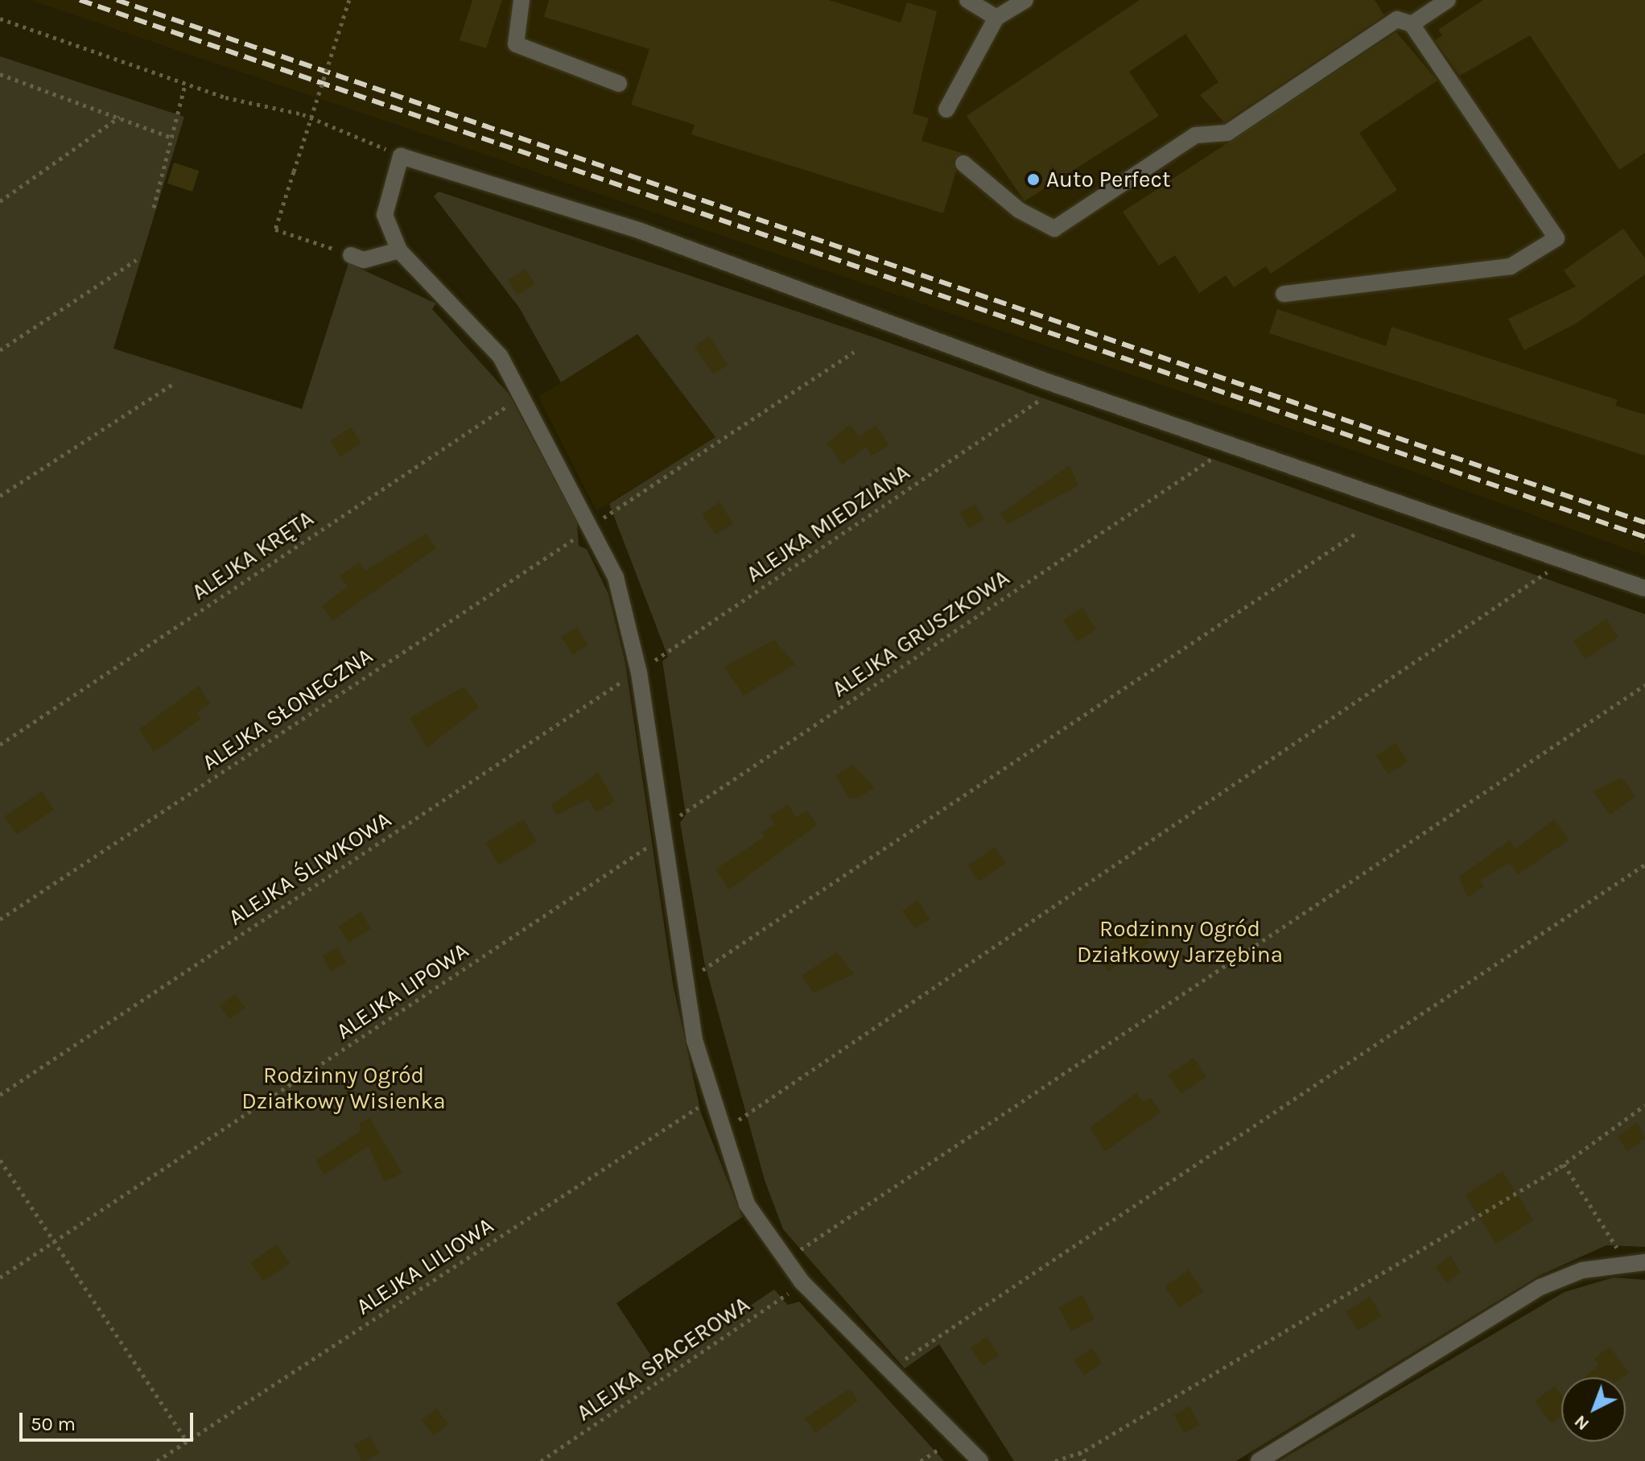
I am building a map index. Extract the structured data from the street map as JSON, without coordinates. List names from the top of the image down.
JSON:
{
  "streets": {
    "path": [
      "ALEJKA MIEDZIANA",
      "ALEJKA KRĘTA",
      "ALEJKA GRUSZKOWA",
      "ALEJKA SŁONECZNA",
      "ALEJKA ŚLIWKOWA",
      "ALEJKA LIPOWA",
      "ALEJKA LILIOWA",
      "ALEJKA SPACEROWA"
    ]
  },
  "crossings": [
    ["ALEJKA MIEDZIANA", "ALEJKA ŚLIWKOWA"],
    ["ALEJKA GRUSZKOWA", "ALEJKA LIPOWA"]
  ],
  "parks": ["Rodzinny Ogród Działkowy Jarzębina", "Rodzinny Ogród Działkowy Wisienka"],
  "places": ["Auto Perfect"],
  "scale_bar": "50 m",
  "north": "bottom left"
}
